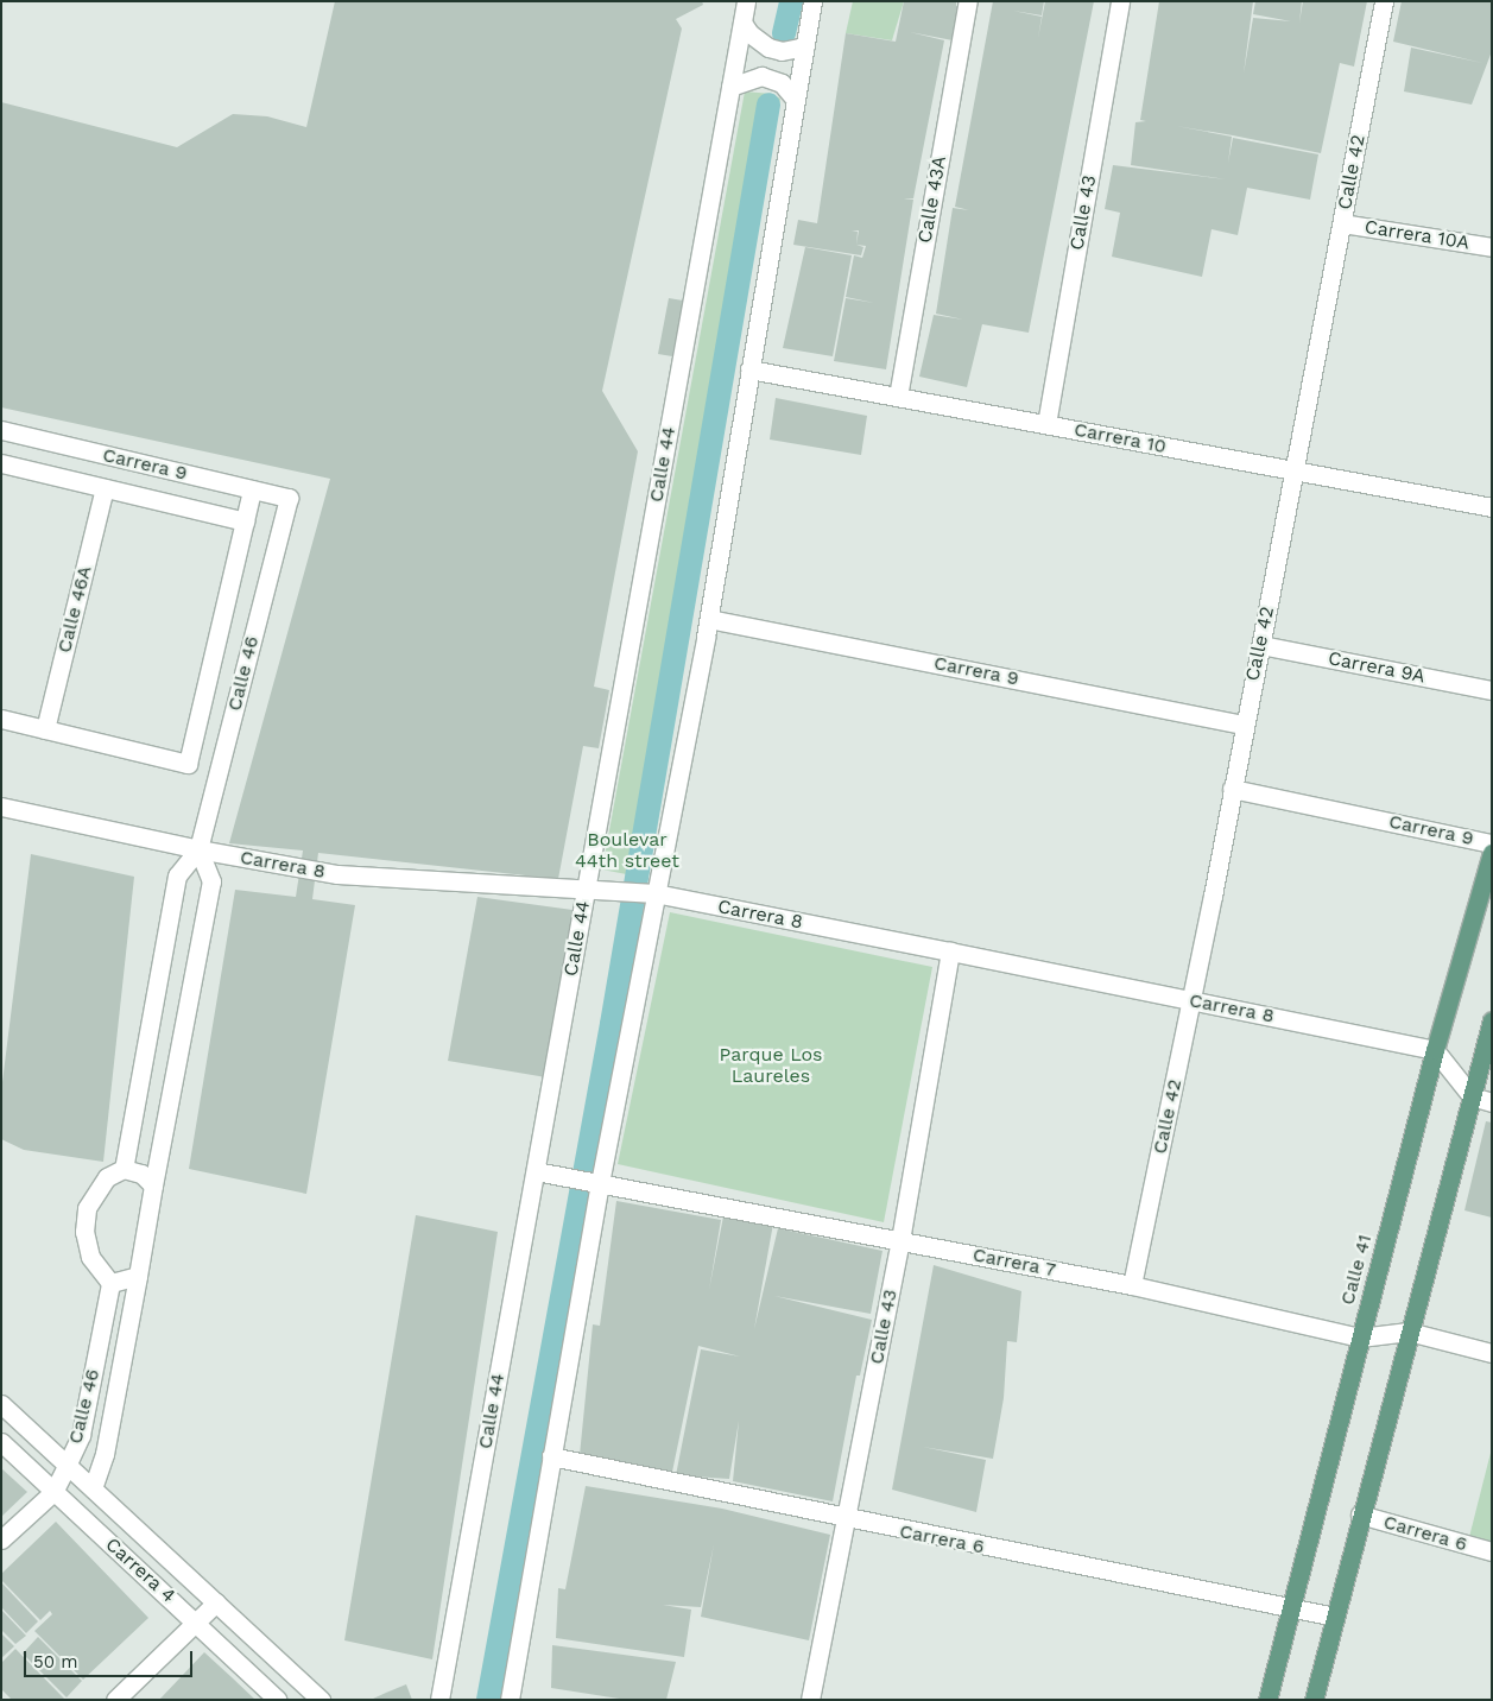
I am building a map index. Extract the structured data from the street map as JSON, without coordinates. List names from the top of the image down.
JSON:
{
  "streets": {
    "main road": ["Calle 41"],
    "street": [
      "Calle 42",
      "Calle 43A",
      "Calle 43",
      "Carrera 10A",
      "Carrera 10",
      "Carrera 9",
      "Calle 44",
      "Calle 46A",
      "Carrera 9A",
      "Calle 46",
      "Carrera 8",
      "Carrera 7",
      "Carrera 6",
      "Carrera 4"
    ]
  },
  "crossings": [
    ["Calle 42", "Carrera 10A"],
    ["Calle 42", "Carrera 10"],
    ["Calle 42", "Carrera 9"],
    ["Calle 42", "Carrera 9A"],
    ["Calle 42", "Carrera 8"],
    ["Calle 42", "Carrera 7"],
    ["Calle 43A", "Carrera 10"],
    ["Calle 43", "Carrera 10"],
    ["Calle 43", "Carrera 8"],
    ["Calle 43", "Carrera 7"],
    ["Calle 43", "Carrera 6"],
    ["Carrera 9", "Calle 46A"],
    ["Carrera 9", "Calle 46"],
    ["Calle 44", "Carrera 8"],
    ["Calle 44", "Carrera 7"],
    ["Calle 46", "Carrera 8"],
    ["Calle 46", "Carrera 4"],
    ["Carrera 8", "Calle 41"],
    ["Carrera 7", "Calle 41"],
    ["Calle 41", "Carrera 6"]
  ],
  "parks": ["Boulevar 44th street", "Parque Los Laureles"],
  "scale_bar": "50 m"
}
